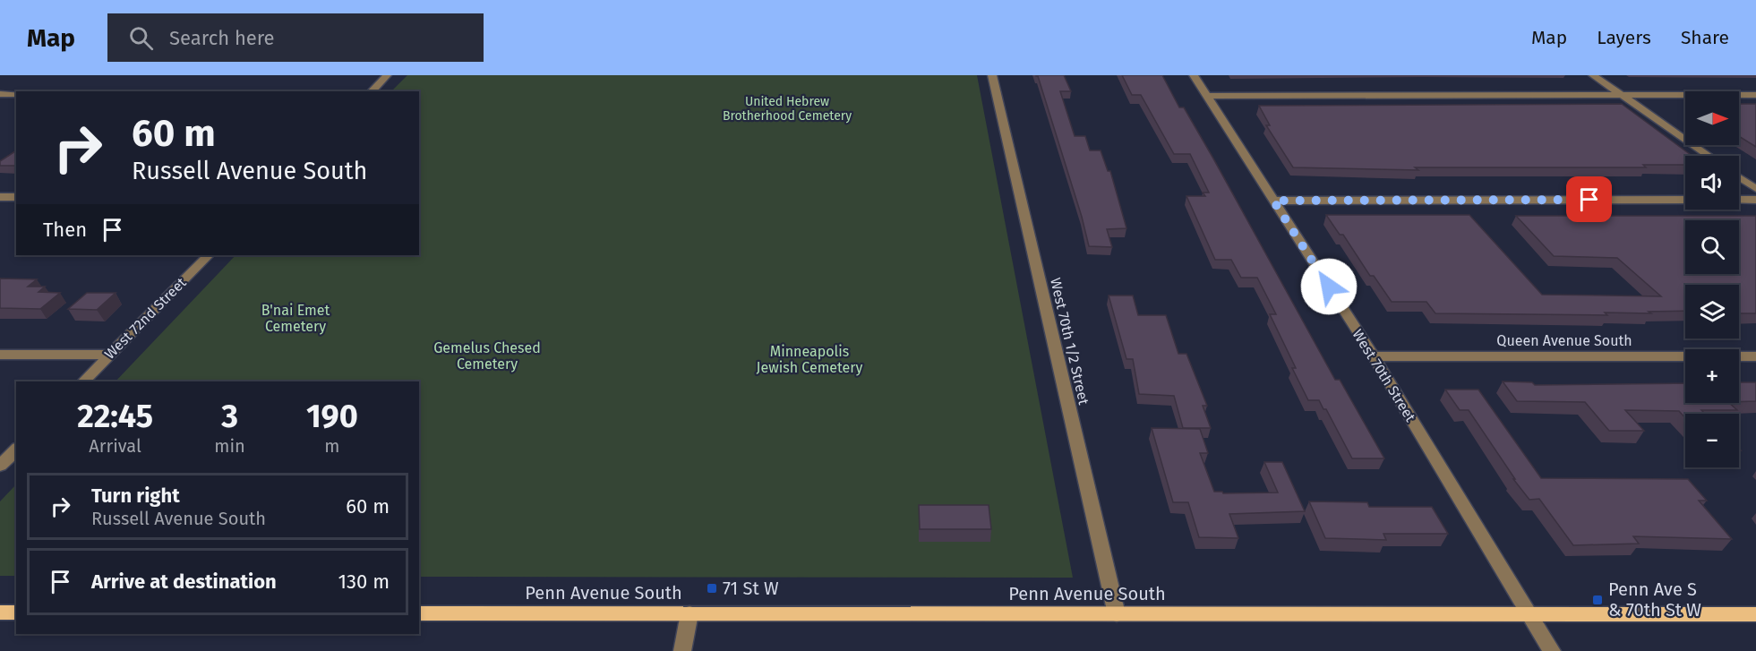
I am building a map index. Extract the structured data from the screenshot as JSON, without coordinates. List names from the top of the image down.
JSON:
{
  "streets": {
    "main road": ["Penn Avenue South"],
    "street": [
      "West 72nd Street",
      "Queen Avenue South",
      "West 70th 1/2 Street",
      "West 70th Street"
    ]
  },
  "crossings": [
    ["Queen Avenue South", "West 70th Street"],
    ["West 70th 1/2 Street", "Penn Avenue South"],
    ["West 70th Street", "Penn Avenue South"]
  ],
  "parks": [
    "United Hebrew Brotherhood Cemetery",
    "B'nai Emet Cemetery",
    "Gemelus Chesed Cemetery",
    "Minneapolis Jewish Cemetery"
  ],
  "places": {
    "transit": ["71 St W", "Penn Ave S & 70th St W"]
  },
  "north": "right",
  "page": {
    "header": "Map",
    "search": "Search here",
    "nav": ["Map", "Layers", "Share"],
    "map_buttons": ["+", "−"],
    "turn": ["60 m", "Russell Avenue South"],
    "then": "Then",
    "eta": [
      "22:45",
      "Arrival",
      "3",
      "min",
      "190",
      "m"
    ],
    "list": [
      {
        "name": "Turn right",
        "note": "Russell Avenue South",
        "value": "60 m"
      },
      {
        "name": "Arrive at destination",
        "value": "130 m"
      }
    ]
  }
}
